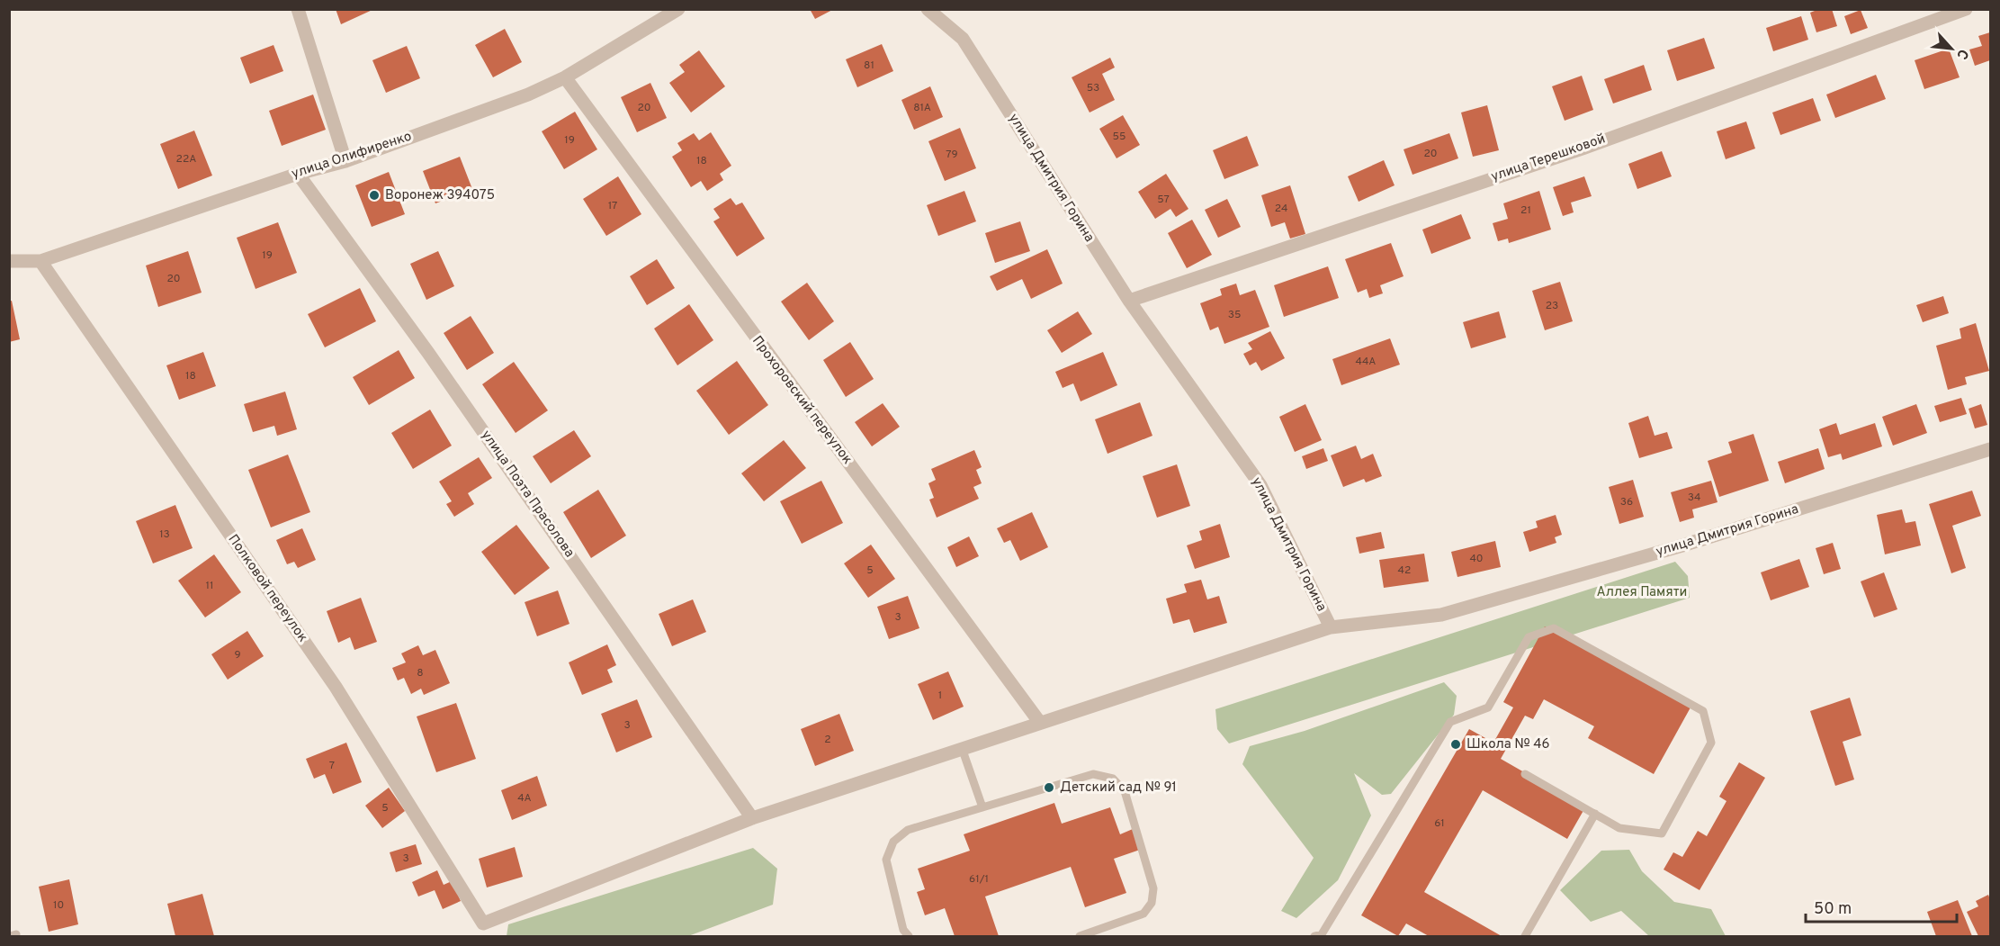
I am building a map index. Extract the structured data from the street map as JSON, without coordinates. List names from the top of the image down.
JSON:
{
  "streets": {
    "street": [
      "улица Олифиренко",
      "улица Терешковой",
      "улица Дмитрия Горина",
      "Прохоровский переулок",
      "улица Поэта Прасолова",
      "Полковой переулок"
    ]
  },
  "crossings": [
    ["улица Олифиренко", "Прохоровский переулок"],
    ["улица Олифиренко", "улица Поэта Прасолова"],
    ["улица Олифиренко", "Полковой переулок"],
    ["улица Терешковой", "улица Дмитрия Горина"],
    ["улица Поэта Прасолова", "Полковой переулок"]
  ],
  "parks": ["Аллея Памяти"],
  "places": ["Воронеж 394075", "Школа № 46", "Детский сад № 91"],
  "house_numbers": [
    "81",
    "53",
    "20",
    "81А",
    "55",
    "19",
    "20",
    "79",
    "22А",
    "18",
    "57",
    "17",
    "24",
    "21",
    "19",
    "20",
    "23",
    "35",
    "44А",
    "18",
    "34",
    "36",
    "13",
    "40",
    "5",
    "42",
    "11",
    "3",
    "9",
    "8",
    "1",
    "3",
    "2",
    "7",
    "4А",
    "5",
    "61",
    "3",
    "61/1",
    "10"
  ],
  "scale_bar": "50 m",
  "north": "bottom right"
}
